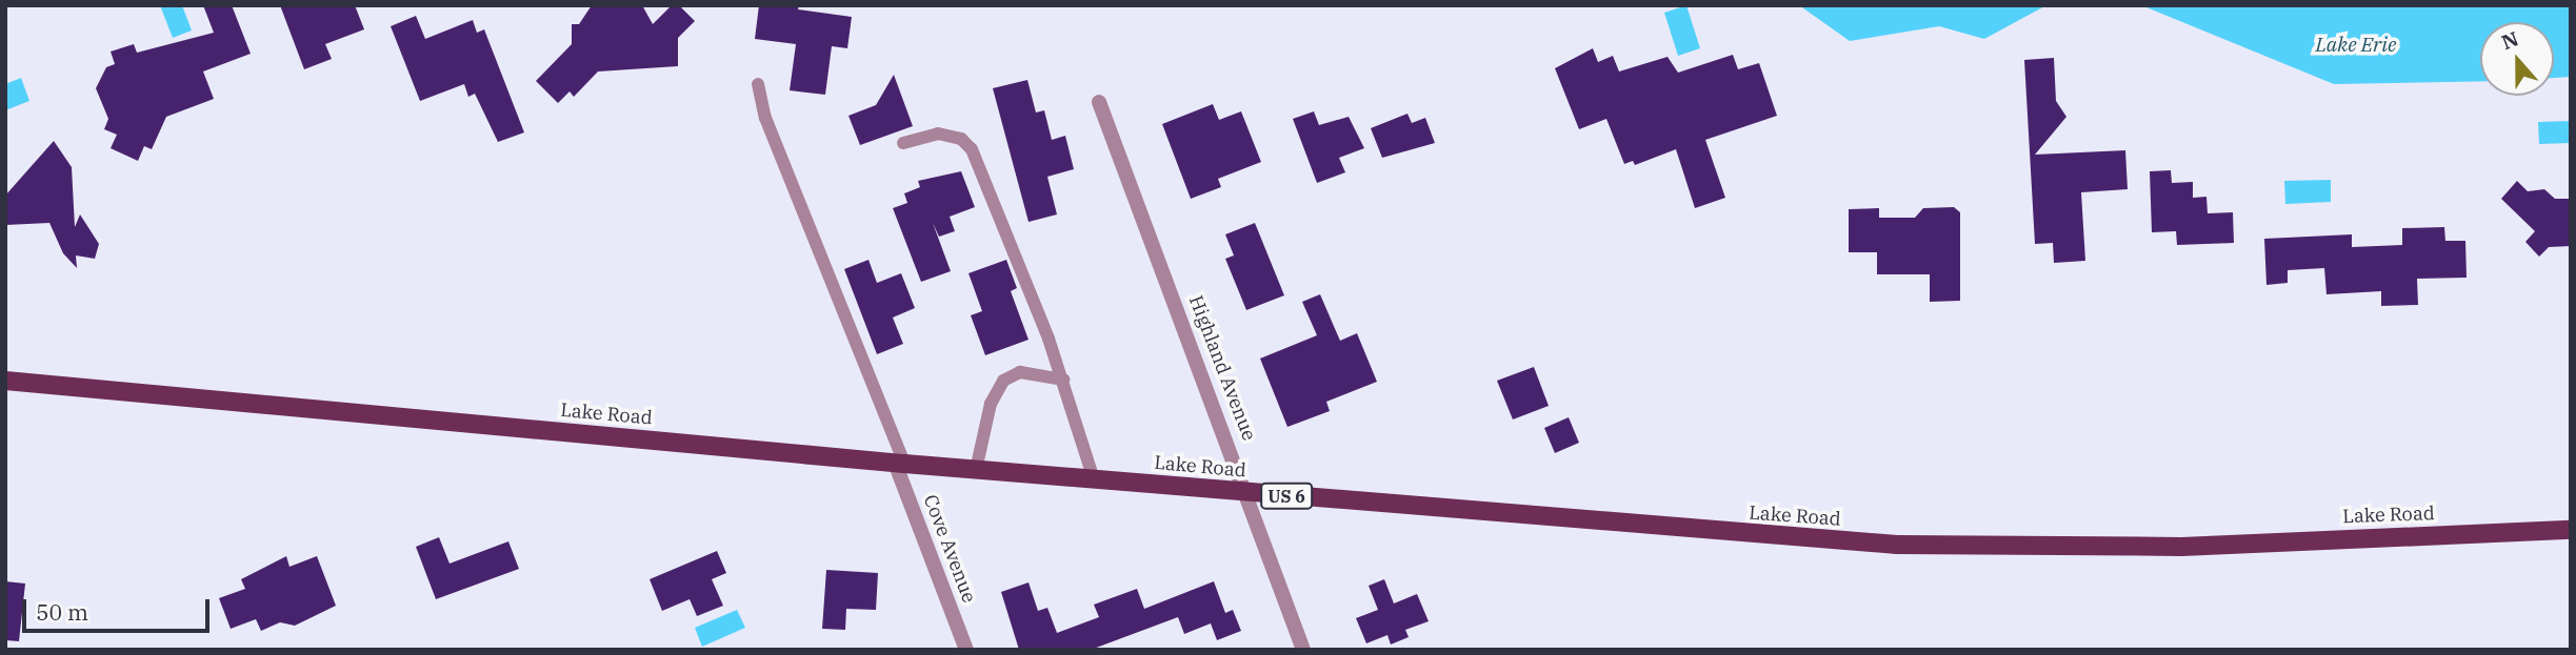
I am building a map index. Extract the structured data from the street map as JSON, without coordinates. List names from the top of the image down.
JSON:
{
  "streets": {
    "main road": ["Lake Road", "US 6"],
    "street": ["Highland Avenue", "Cove Avenue"]
  },
  "crossings": [
    ["Highland Avenue", "Lake Road"],
    ["Lake Road", "Cove Avenue"]
  ],
  "water": ["Lake Erie"],
  "scale_bar": "50 m",
  "north": "top"
}
